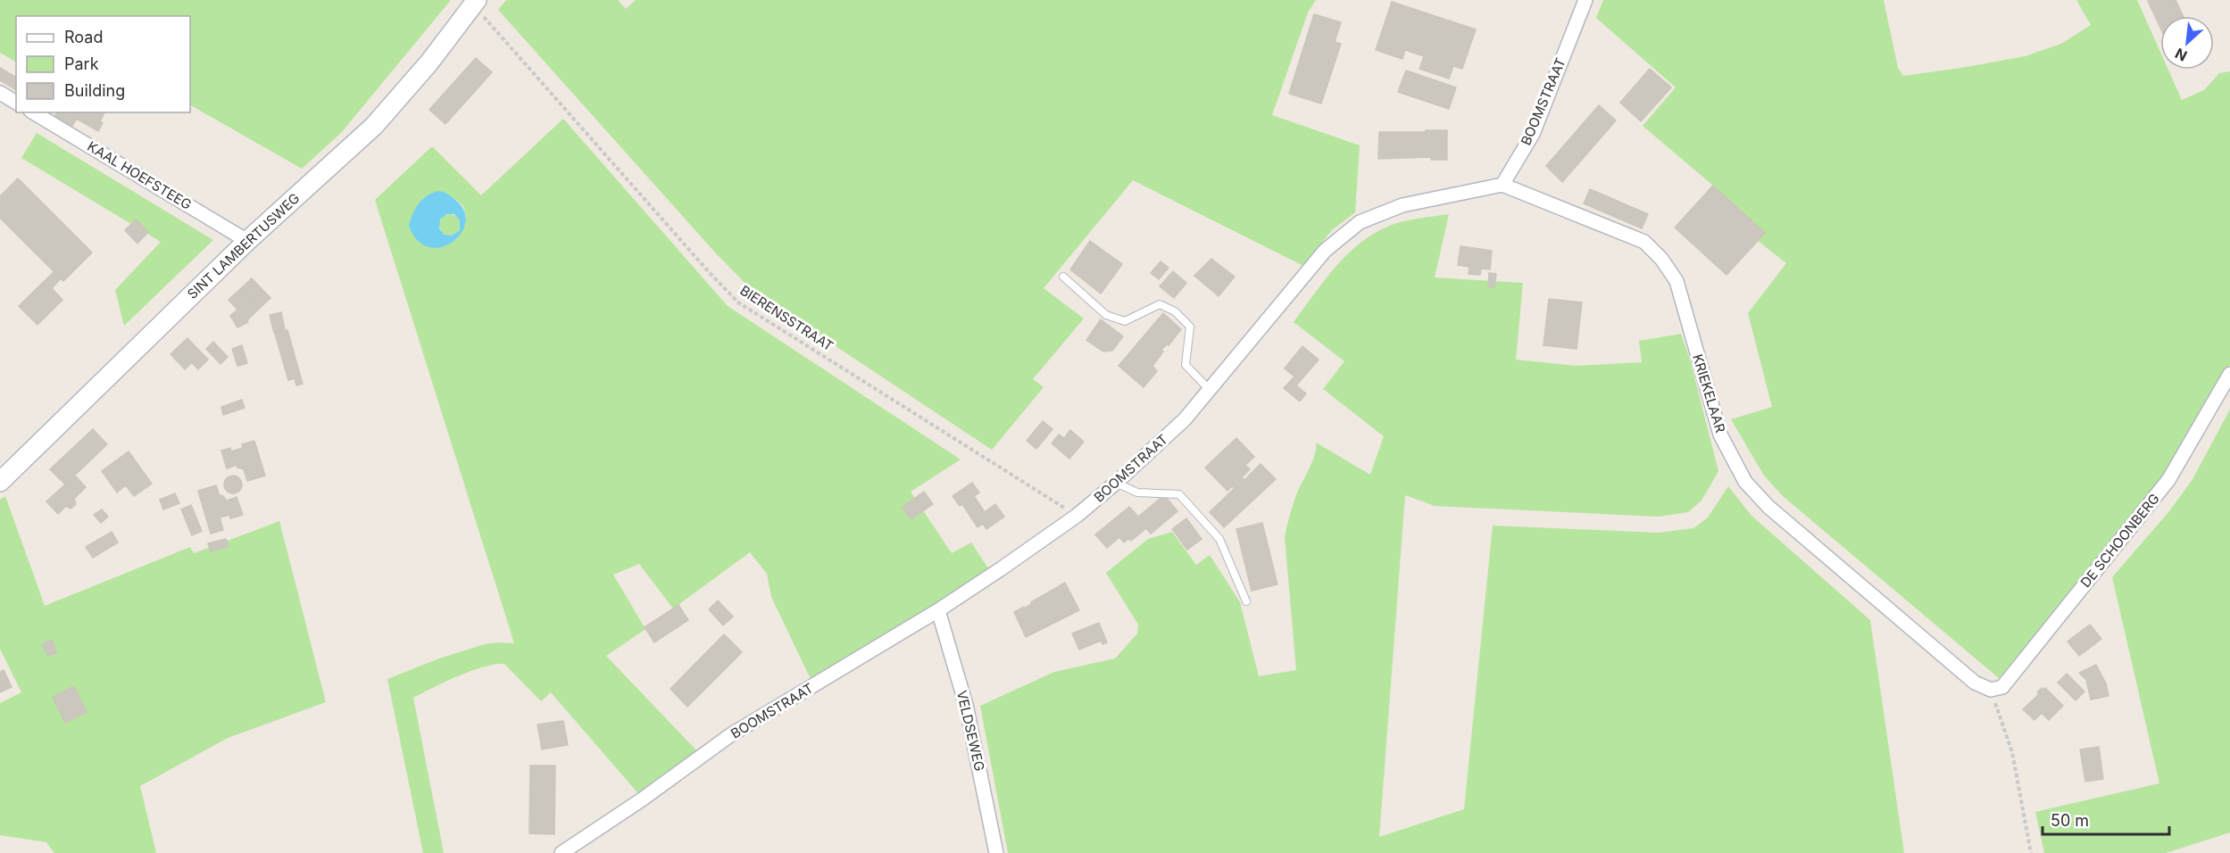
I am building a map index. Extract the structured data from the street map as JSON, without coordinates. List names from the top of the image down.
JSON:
{
  "streets": {
    "street": [
      "BOOMSTRAAT",
      "KAAL HOEFSTEEG",
      "SINT LAMBERTUSWEG",
      "KRIEKELAAR",
      "DE SCHOONBERG",
      "VELDSEWEG"
    ],
    "path": ["BIERENSSTRAAT"]
  },
  "crossings": [
    ["BOOMSTRAAT", "BIERENSSTRAAT"],
    ["BOOMSTRAAT", "KRIEKELAAR"],
    ["BOOMSTRAAT", "VELDSEWEG"],
    ["KAAL HOEFSTEEG", "SINT LAMBERTUSWEG"],
    ["SINT LAMBERTUSWEG", "BIERENSSTRAAT"],
    ["KRIEKELAAR", "DE SCHOONBERG"]
  ],
  "legend": ["Road", "Park", "Building"],
  "scale_bar": "50 m",
  "north": "bottom left"
}
